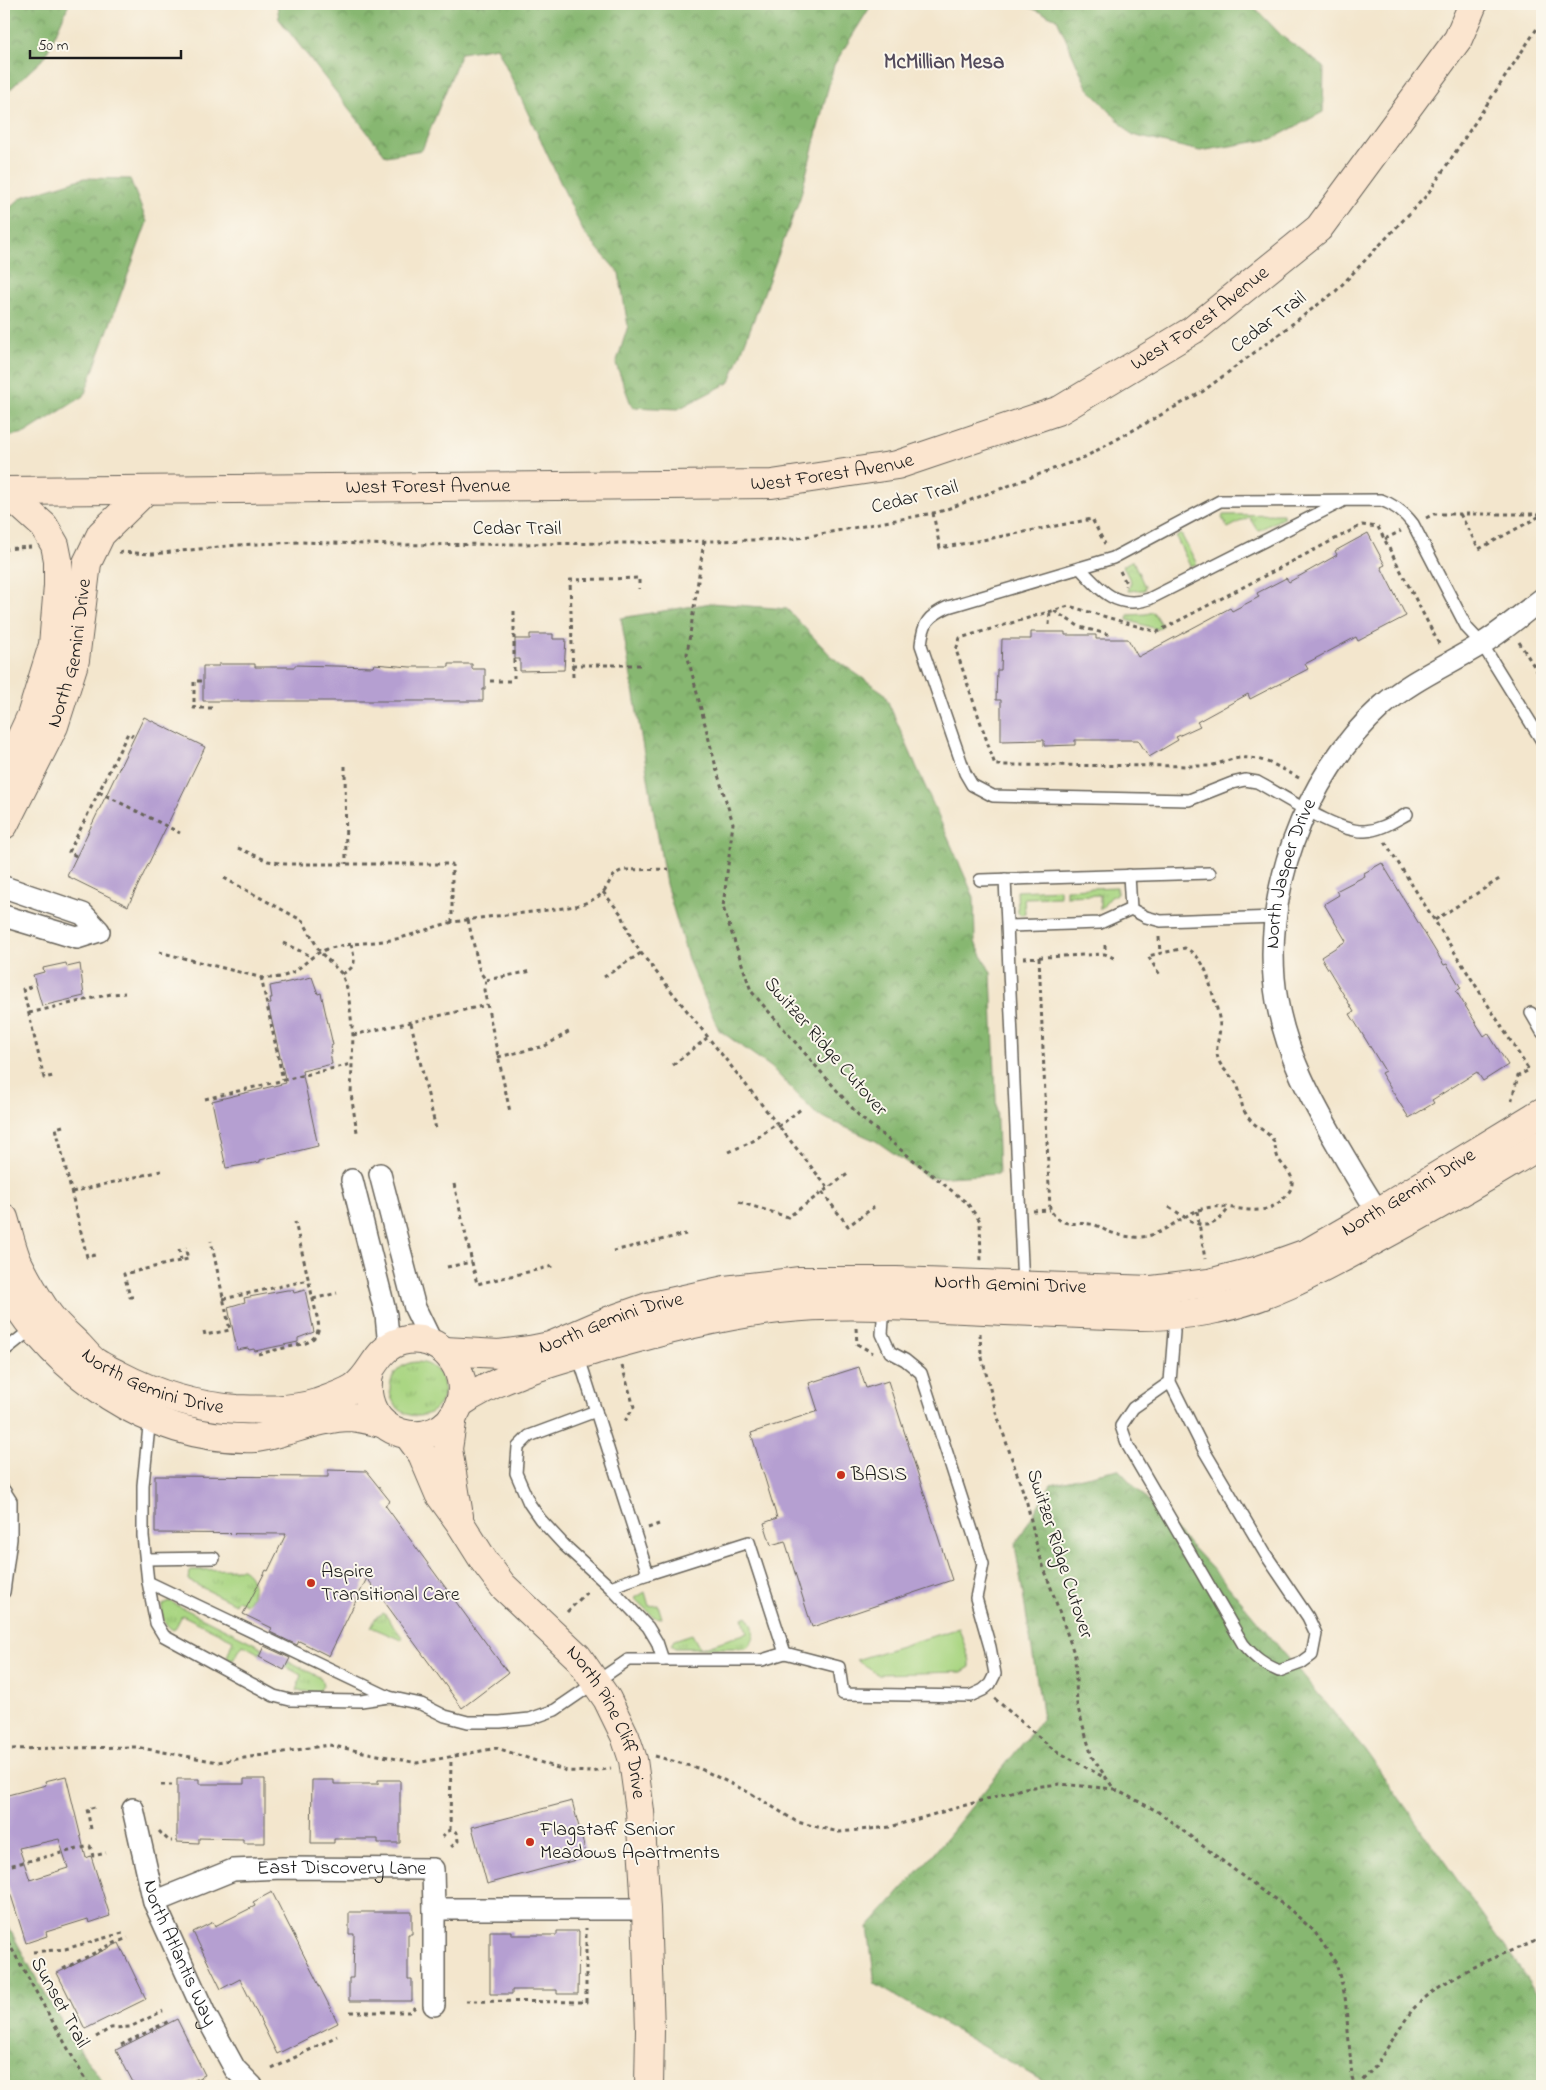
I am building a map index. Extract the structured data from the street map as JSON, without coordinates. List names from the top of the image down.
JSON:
{
  "streets": {
    "street": [
      "West Forest Avenue",
      "North Gemini Drive",
      "North Jasper Drive",
      "North Pine Cliff Drive",
      "East Discovery Lane",
      "North Atlantis Way"
    ],
    "path": ["Cedar Trail", "Switzer Ridge Cutover", "Sunset Trail"]
  },
  "crossings": [
    ["West Forest Avenue", "North Gemini Drive"],
    ["Cedar Trail", "Switzer Ridge Cutover"],
    ["North Gemini Drive", "North Jasper Drive"],
    ["North Gemini Drive", "North Pine Cliff Drive"],
    ["North Pine Cliff Drive", "East Discovery Lane"],
    ["East Discovery Lane", "North Atlantis Way"]
  ],
  "districts": ["McMillian Mesa"],
  "places": ["BASIS", "Aspire Transitional Care", "Flagstaff Senior Meadows Apartments"],
  "scale_bar": "50 m"
}
